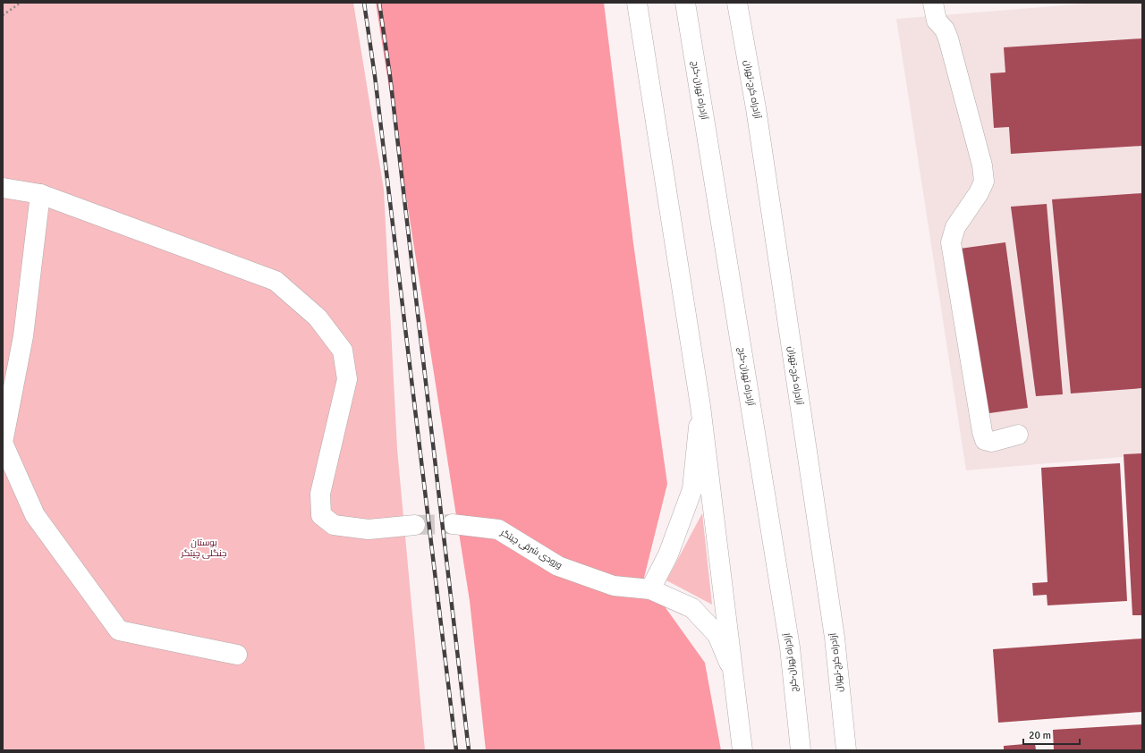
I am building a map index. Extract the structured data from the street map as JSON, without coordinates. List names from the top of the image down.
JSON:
{
  "streets": {
    "main road": ["آزادراه کرج-تهران", "آزادراه تهران-کرج", "ورودی شرقی چیتگر"]
  },
  "parks": ["بوستان جنگلی چیتگر"],
  "scale_bar": "20 m"
}
